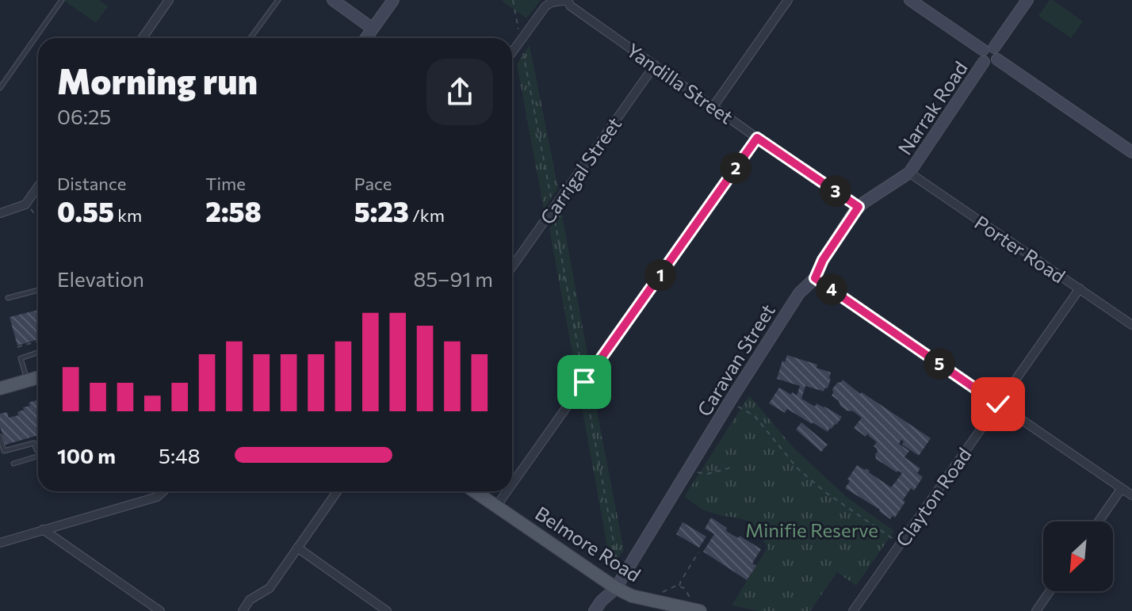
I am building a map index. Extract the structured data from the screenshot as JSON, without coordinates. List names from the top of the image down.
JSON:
{
  "streets": {
    "main road": ["Belmore Road"],
    "street": [
      "Yandilla Street",
      "Narrak Road",
      "Carrigal Street",
      "Porter Road",
      "Caravan Street",
      "Clayton Road"
    ]
  },
  "crossings": [
    ["Yandilla Street", "Carrigal Street"],
    ["Yandilla Street", "Caravan Street"],
    ["Narrak Road", "Porter Road"],
    ["Narrak Road", "Caravan Street"],
    ["Porter Road", "Caravan Street"],
    ["Porter Road", "Clayton Road"],
    ["Caravan Street", "Belmore Road"]
  ],
  "parks": ["Minifie Reserve"],
  "north": "bottom left",
  "page": {
    "heading": ["Morning run", "06:25"],
    "stats": [
      ["Distance", "0.55 km"],
      ["Time", "2:58"],
      ["Pace", "5:23 /km"]
    ],
    "pins": [
      "2",
      "3",
      "1",
      "4",
      "5"
    ],
    "chart": ["Elevation", "85–91 m"],
    "list": [
      {
        "name": "100 m",
        "note": "5:48"
      }
    ]
  }
}
